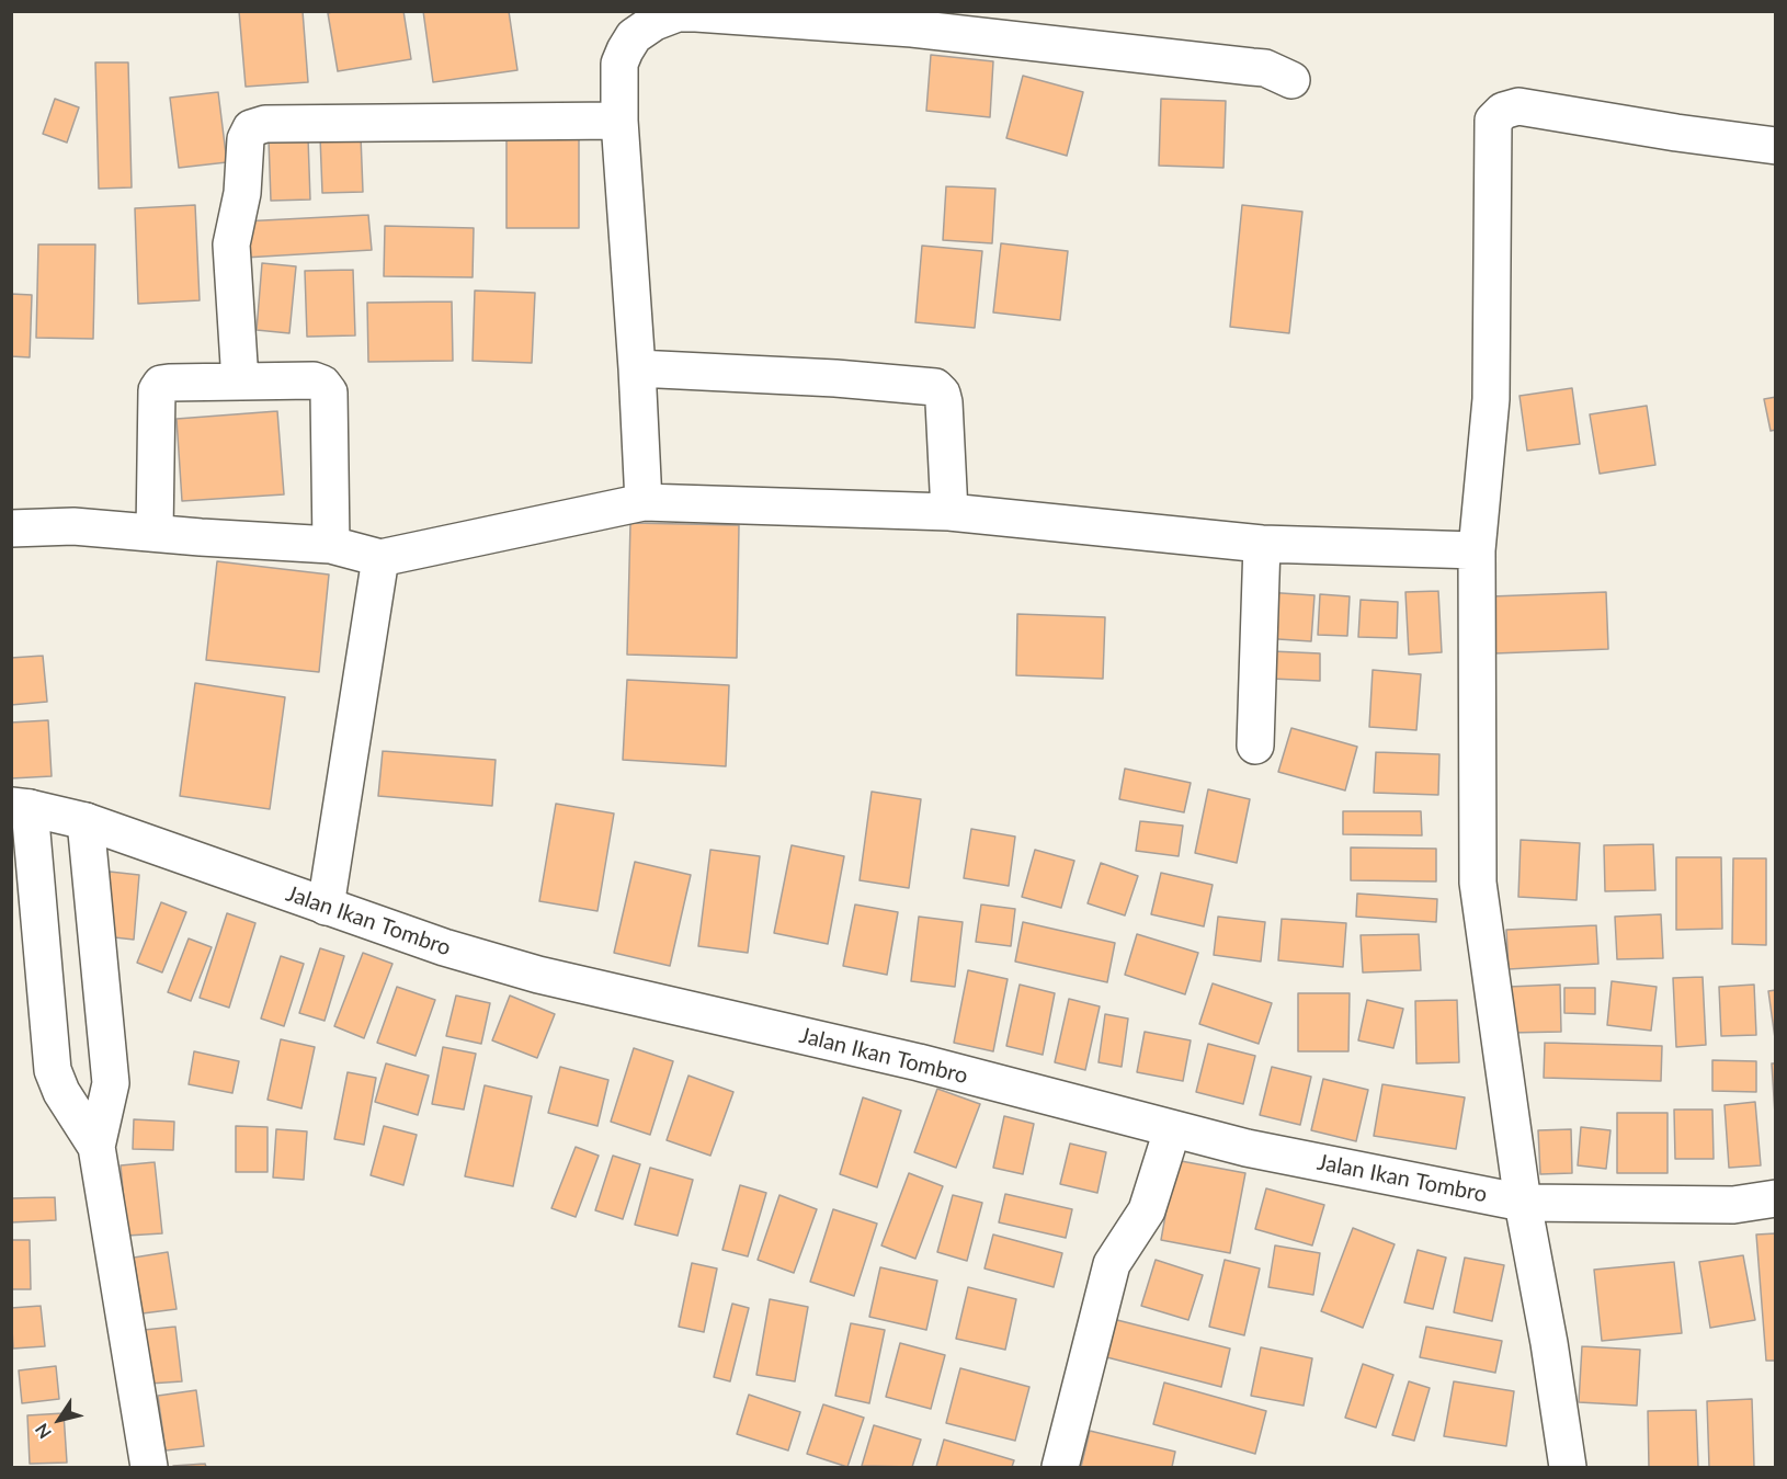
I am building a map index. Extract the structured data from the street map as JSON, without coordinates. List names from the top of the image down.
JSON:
{
  "streets": {
    "street": ["Jalan Ikan Tombro"]
  },
  "north": "bottom left"
}
